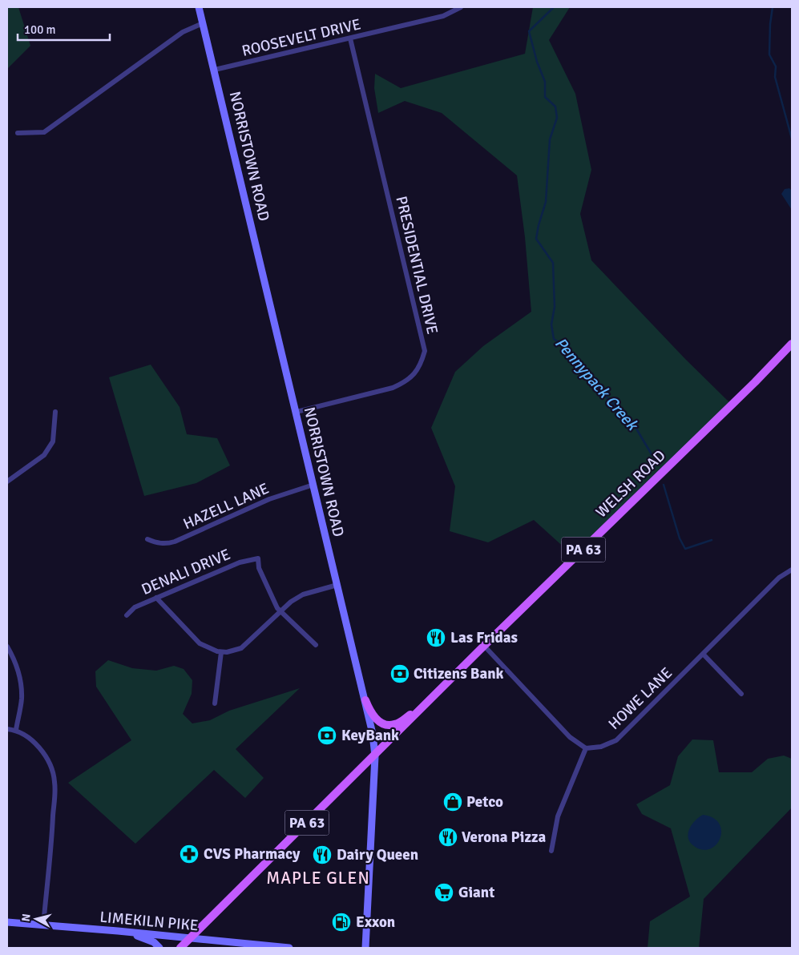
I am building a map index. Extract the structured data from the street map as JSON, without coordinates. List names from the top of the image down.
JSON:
{
  "streets": {
    "main road": [
      "NORRISTOWN ROAD",
      "WELSH ROAD",
      "PA 63",
      "LIMEKILN PIKE"
    ],
    "street": [
      "ROOSEVELT DRIVE",
      "PRESIDENTIAL DRIVE",
      "HAZELL LANE",
      "DENALI DRIVE",
      "HOWE LANE"
    ]
  },
  "crossings": [
    ["ROOSEVELT DRIVE", "NORRISTOWN ROAD"],
    ["ROOSEVELT DRIVE", "PRESIDENTIAL DRIVE"],
    ["NORRISTOWN ROAD", "PRESIDENTIAL DRIVE"],
    ["NORRISTOWN ROAD", "WELSH ROAD"],
    ["NORRISTOWN ROAD", "HAZELL LANE"],
    ["WELSH ROAD", "LIMEKILN PIKE"]
  ],
  "districts": ["MAPLE GLEN"],
  "water": ["Pennypack Creek"],
  "places": {
    "restaurant": ["Las Fridas", "Verona Pizza", "Dairy Queen"],
    "bank": ["Citizens Bank", "KeyBank"],
    "shop": ["Petco"],
    "pharmacy": ["CVS Pharmacy"],
    "supermarket": ["Giant"],
    "fuel station": ["Exxon"]
  },
  "scale_bar": "100 m",
  "north": "left"
}
